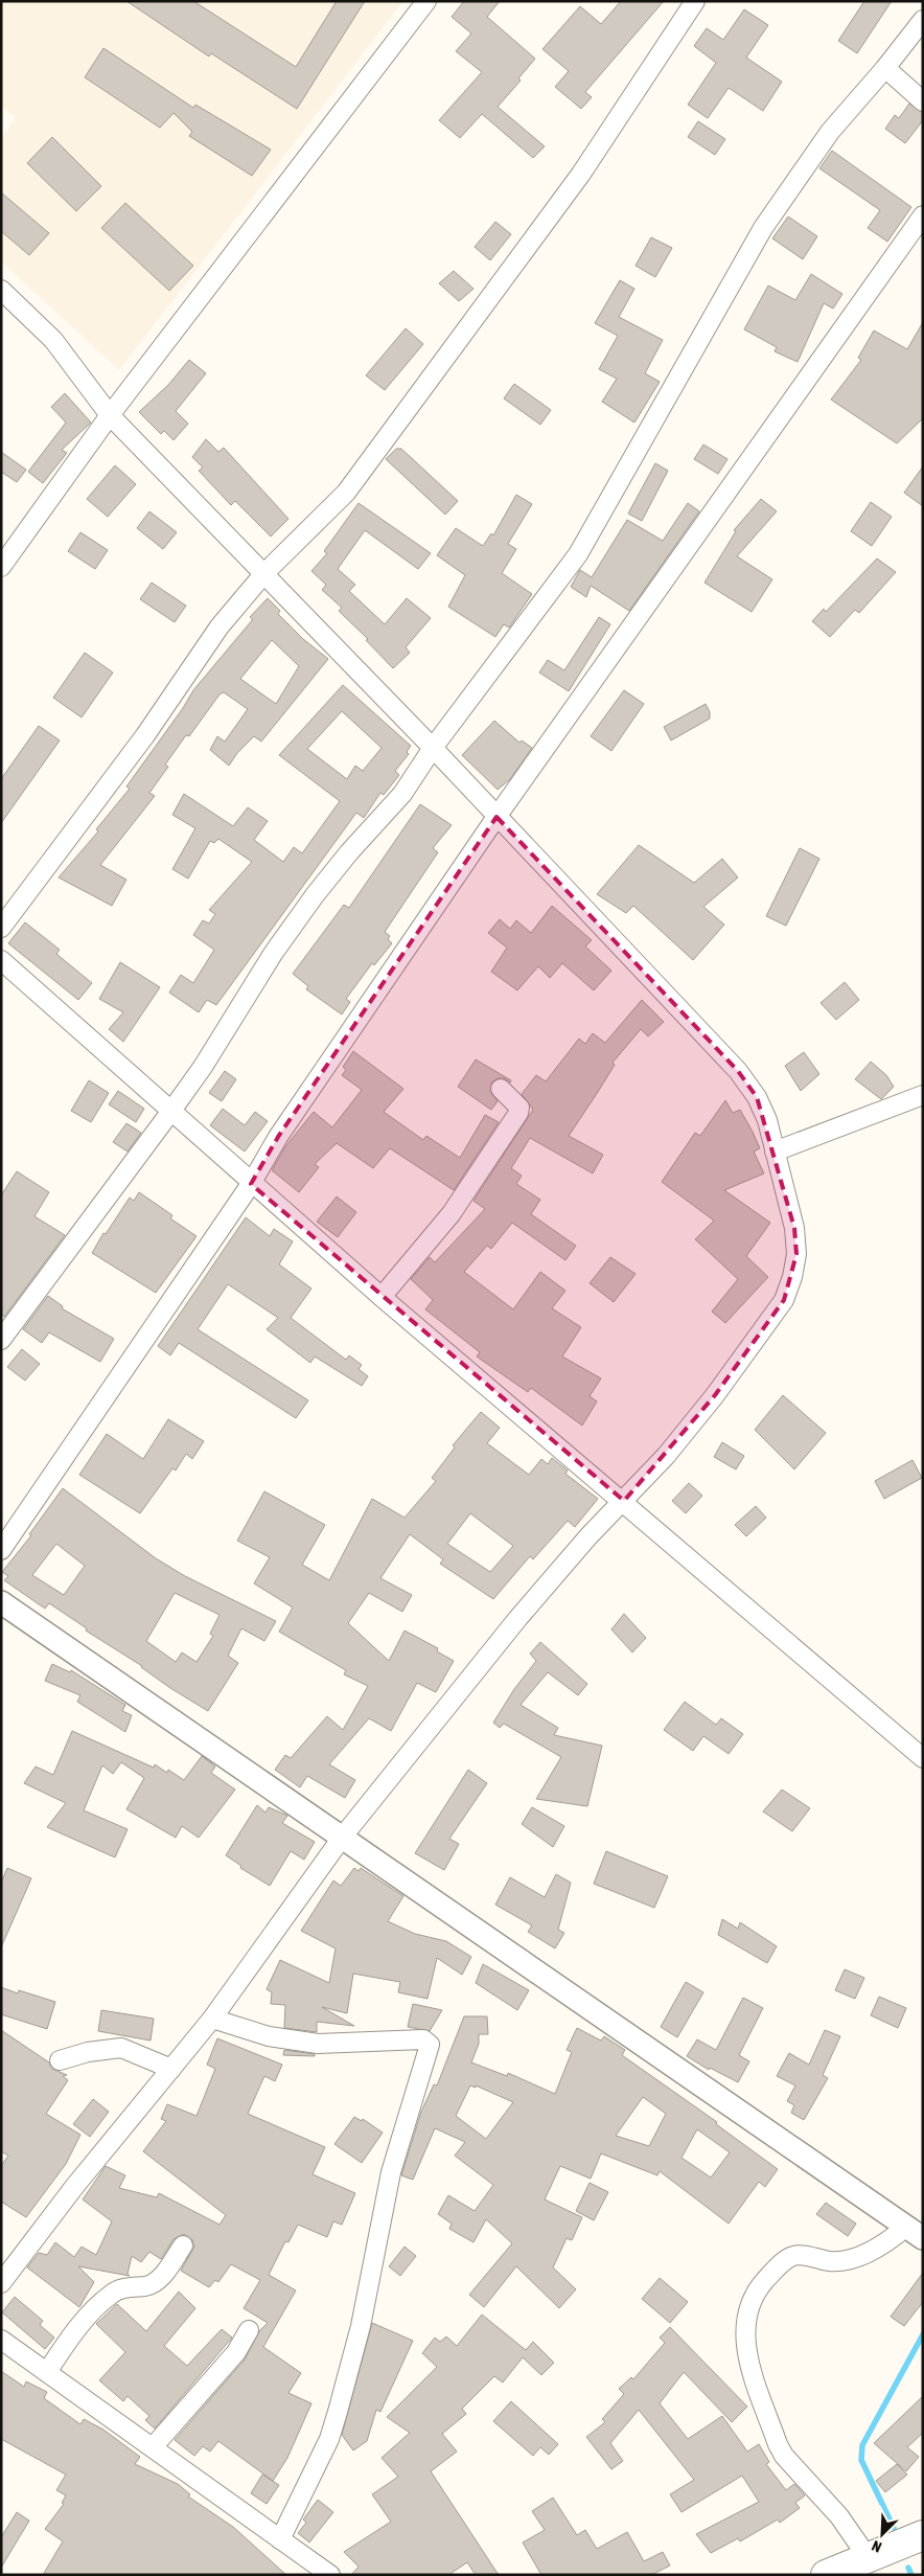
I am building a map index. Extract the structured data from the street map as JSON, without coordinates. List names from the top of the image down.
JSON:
{
  "north": "bottom left"
}
